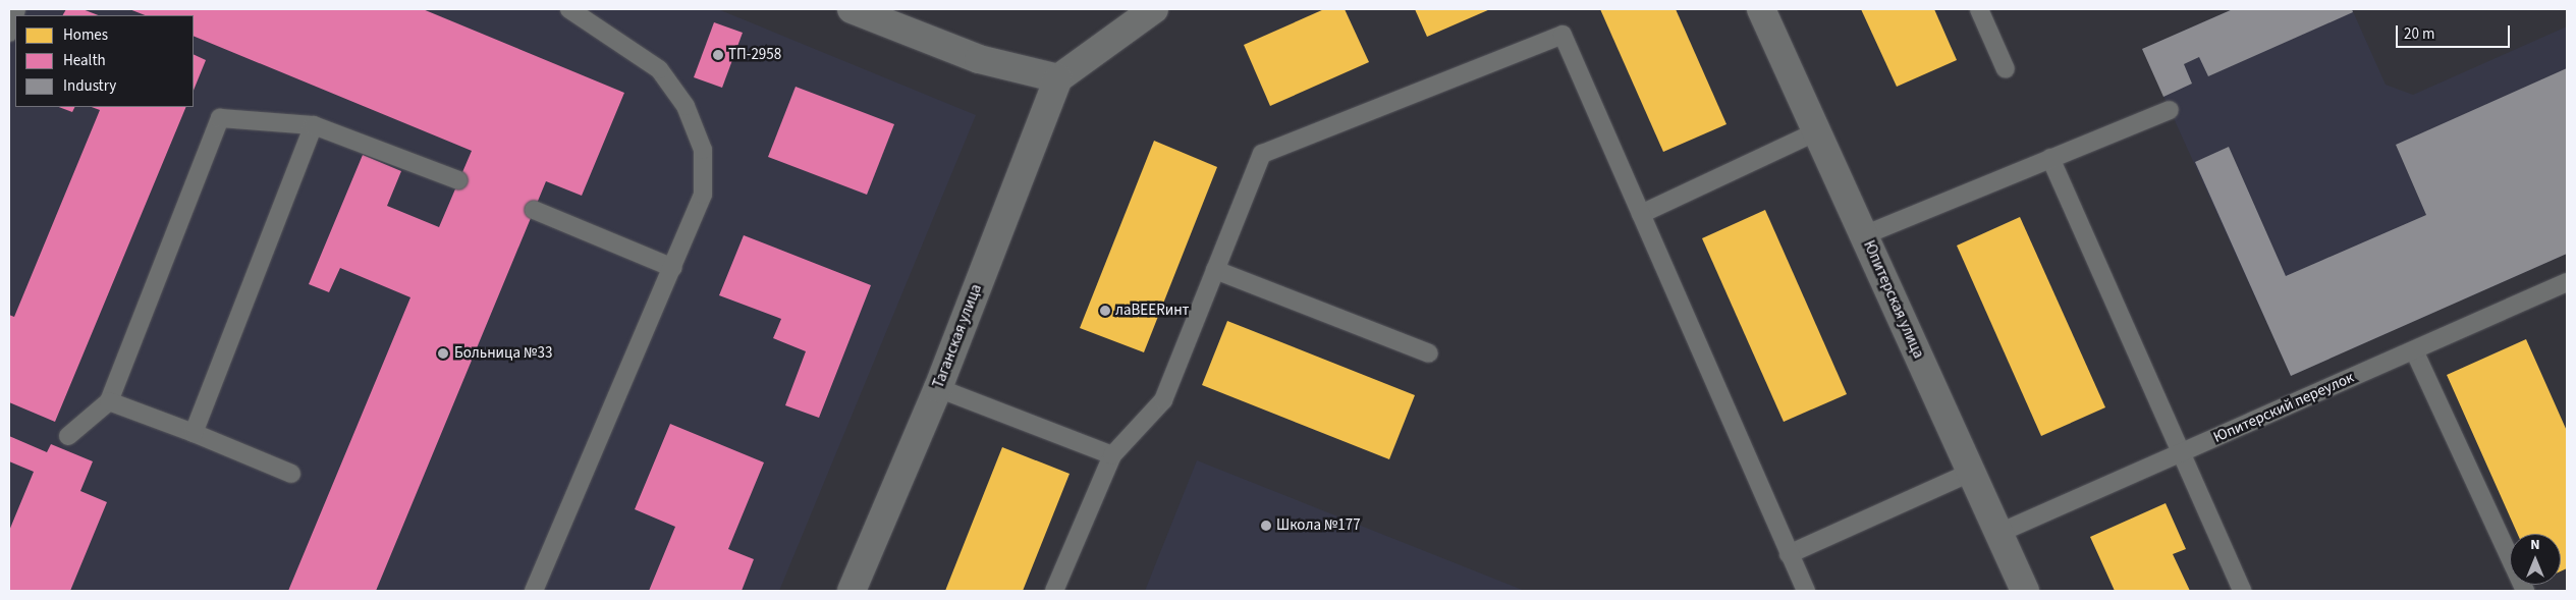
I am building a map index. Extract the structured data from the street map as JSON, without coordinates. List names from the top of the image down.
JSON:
{
  "streets": {
    "street": ["Юпитерская улица", "Таганская улица"],
    "lane": ["Юпитерский переулок"]
  },
  "crossings": [
    ["Юпитерская улица", "Юпитерский переулок"]
  ],
  "places": [
    "ТП-2958",
    "лаBEERинт",
    "Больница №33",
    "Школа №177"
  ],
  "legend": ["Homes", "Health", "Industry"],
  "scale_bar": "20 m",
  "north": "top"
}
